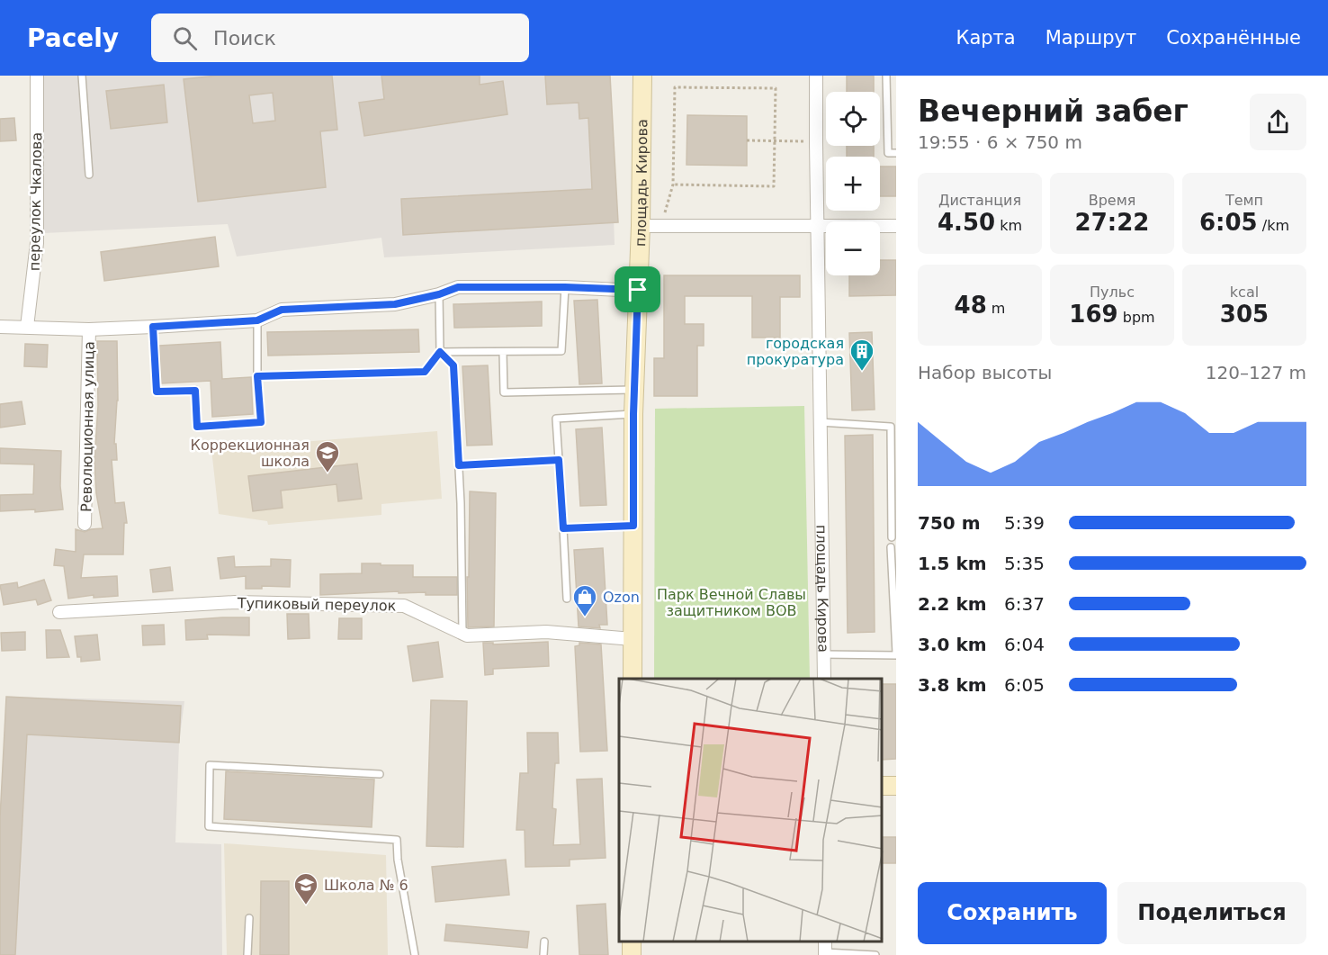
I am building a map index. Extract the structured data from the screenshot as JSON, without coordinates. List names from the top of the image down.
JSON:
{
  "streets": {
    "main road": ["площадь Кирова"],
    "street": ["переулок Чкалова", "Революционная улица", "Тупиковый переулок"]
  },
  "crossings": [
    ["площадь Кирова", "Революционная улица"],
    ["площадь Кирова", "Тупиковый переулок"],
    ["переулок Чкалова", "Революционная улица"]
  ],
  "parks": ["Парк Вечной Славы защитником ВОВ"],
  "places": {
    "building": ["городская прокуратура"],
    "school or university": ["Коррекционная школа", "Школа № 6"],
    "shop": ["Ozon"]
  },
  "page": {
    "header": "Pacely",
    "search": "Поиск",
    "nav": ["Карта", "Маршрут", "Сохранённые"],
    "heading": ["Вечерний забег", "19:55 · 6 × 750 m"],
    "map_buttons": ["+", "−"],
    "stats": [
      ["Дистанция", "4.50 km"],
      ["Время", "27:22"],
      ["Темп", "6:05 /km"],
      ["48 m"],
      ["Пульс", "169 bpm"],
      ["kcal", "305"]
    ],
    "chart": ["Набор высоты", "120–127 m"],
    "list": [
      {
        "name": "750 m",
        "note": "5:39"
      },
      {
        "name": "1.5 km",
        "note": "5:35"
      },
      {
        "name": "2.2 km",
        "note": "6:37"
      },
      {
        "name": "3.0 km",
        "note": "6:04"
      },
      {
        "name": "3.8 km",
        "note": "6:05"
      }
    ],
    "buttons": ["Сохранить", "Поделиться"]
  }
}
